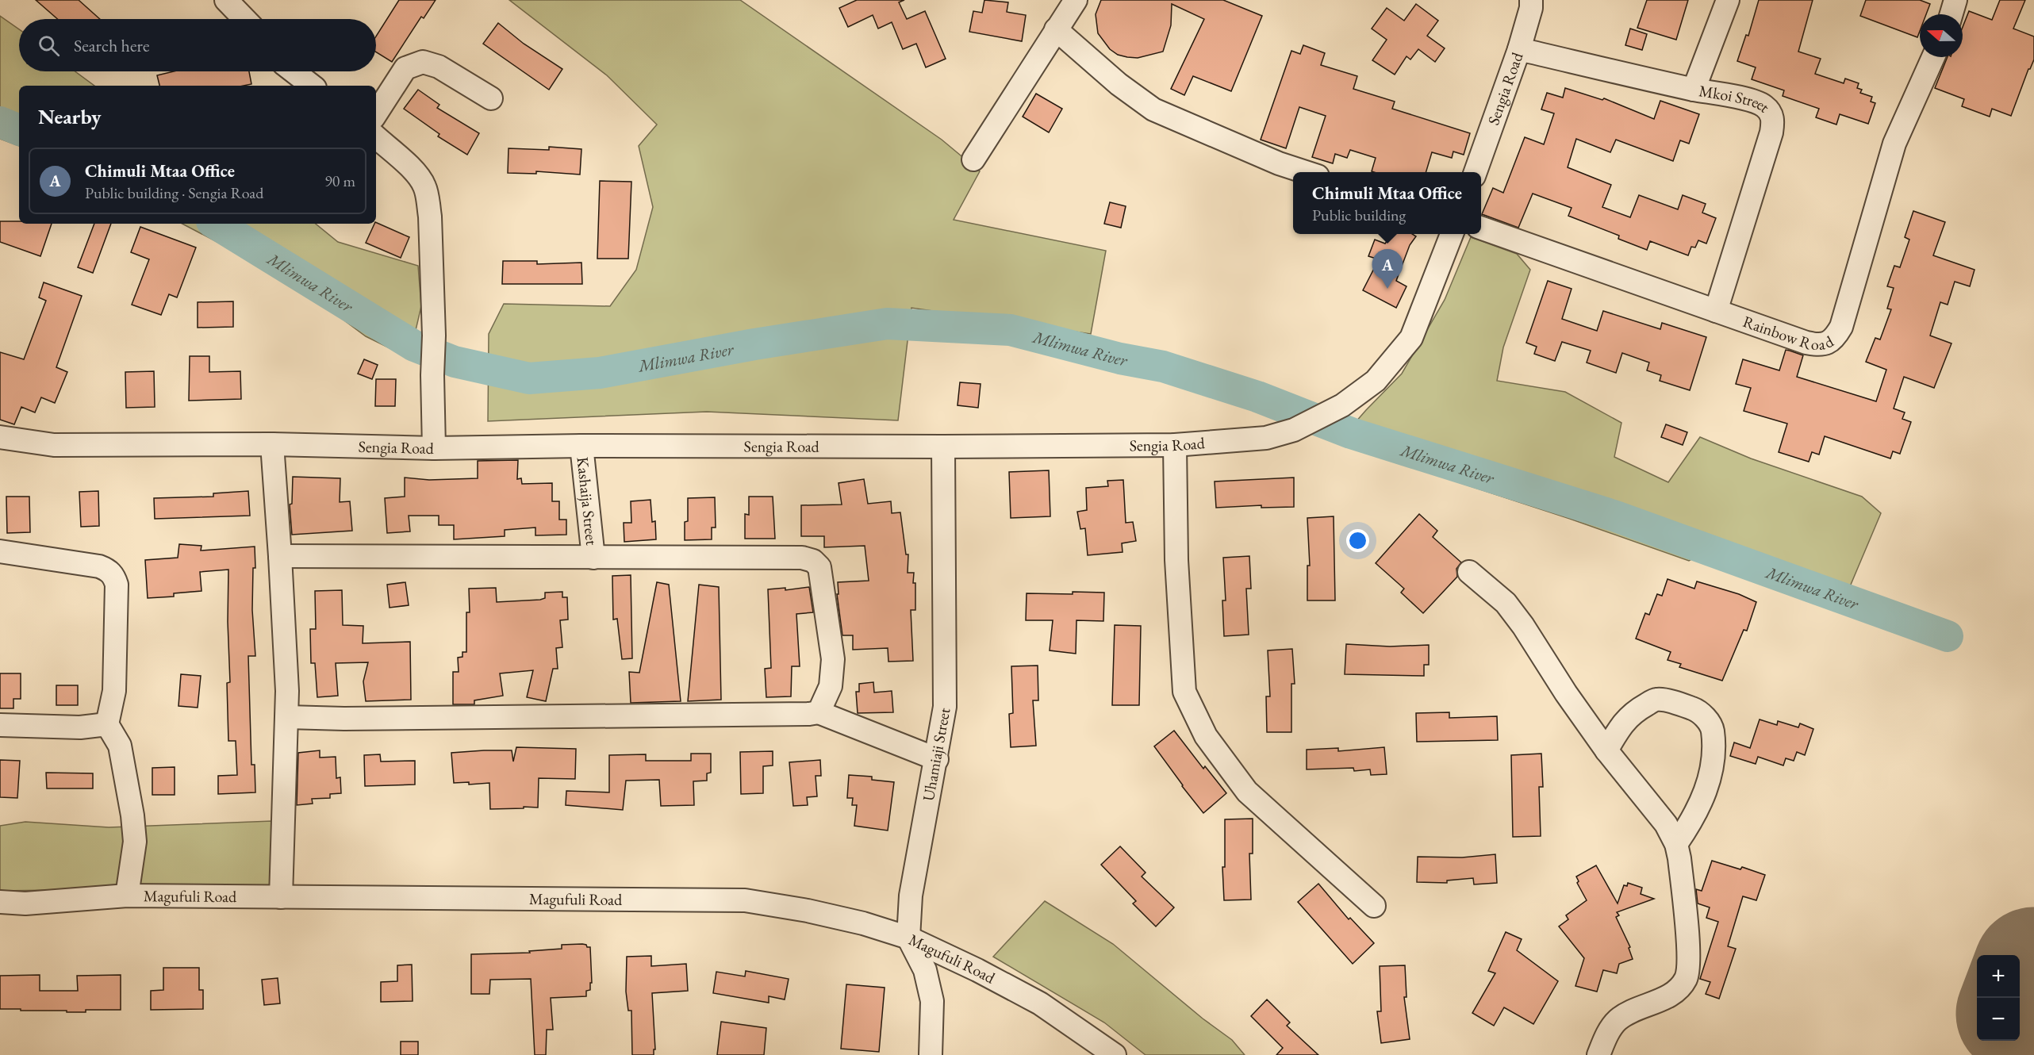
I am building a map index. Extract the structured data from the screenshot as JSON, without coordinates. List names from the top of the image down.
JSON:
{
  "streets": {
    "street": [
      "Sengia Road",
      "Mkoi Street",
      "Rainbow Road",
      "Kashaija Street",
      "Uhamiaji Street",
      "Magufuli Road"
    ]
  },
  "crossings": [
    ["Sengia Road", "Mkoi Street"],
    ["Sengia Road", "Kashaija Street"],
    ["Sengia Road", "Uhamiaji Street"],
    ["Mkoi Street", "Rainbow Road"],
    ["Uhamiaji Street", "Magufuli Road"]
  ],
  "water": ["Mlimwa River"],
  "north": "left",
  "page": {
    "search": "Search here",
    "heading": "Nearby",
    "list": [
      {
        "mark": "A",
        "name": "Chimuli Mtaa Office",
        "note": "Public building · Sengia Road",
        "value": "90 m"
      }
    ],
    "popup": ["Chimuli Mtaa Office", "Public building"],
    "pins": "A",
    "map_buttons": ["+", "−"]
  }
}
